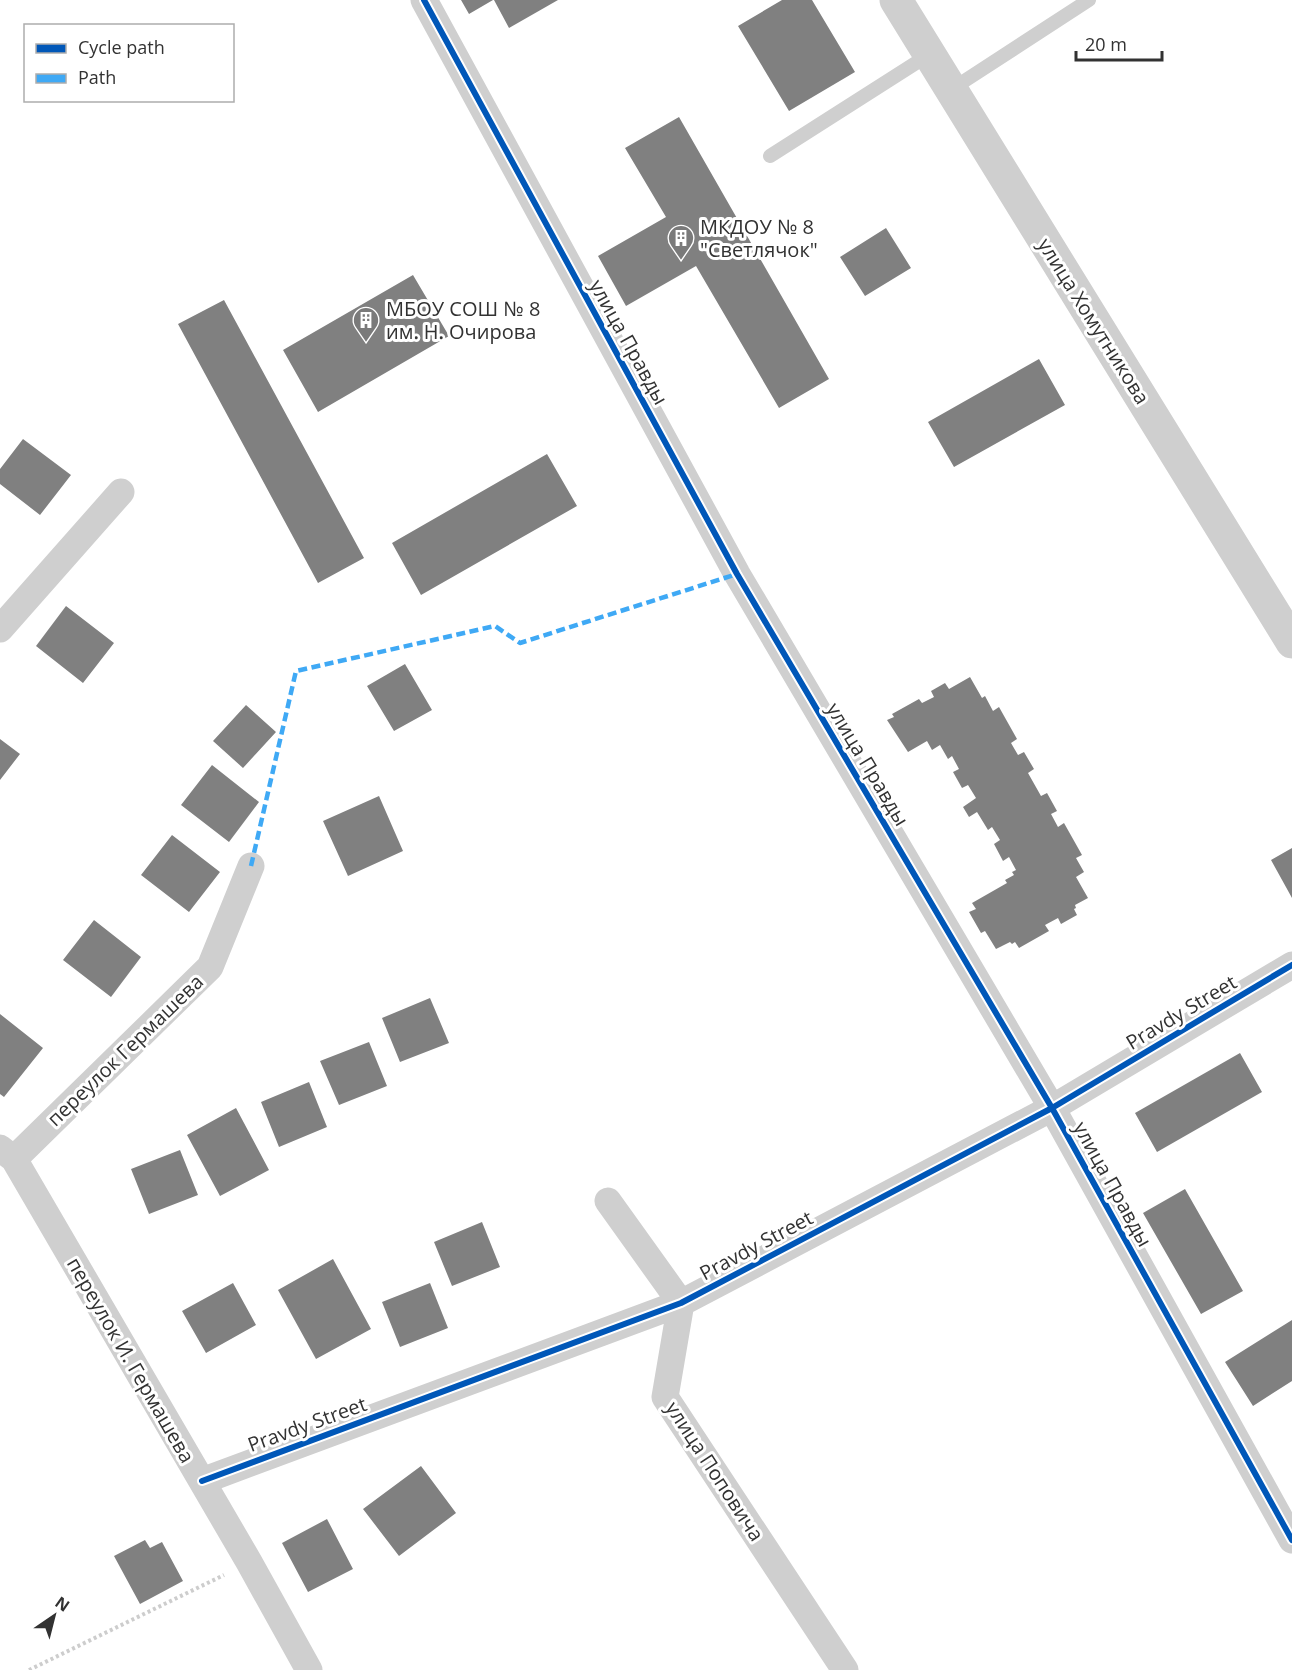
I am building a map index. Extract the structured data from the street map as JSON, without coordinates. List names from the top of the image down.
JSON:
{
  "streets": {
    "street": [
      "улица Хомутникова",
      "улица Правды",
      "Pravdy Street",
      "переулок Гермашева",
      "переулок И. Гермашева",
      "улица Поповича"
    ]
  },
  "crossings": [
    ["улица Правды", "Pravdy Street"],
    ["Pravdy Street", "переулок И. Гермашева"],
    ["Pravdy Street", "улица Поповича"],
    ["переулок Гермашева", "переулок И. Гермашева"]
  ],
  "places": {
    "building": ["МКДОУ № 8 \"Светлячок\"", "МБОУ СОШ № 8 им. Н. Очирова"]
  },
  "legend": ["Cycle path", "Path"],
  "scale_bar": "20 m",
  "north": "top right"
}
